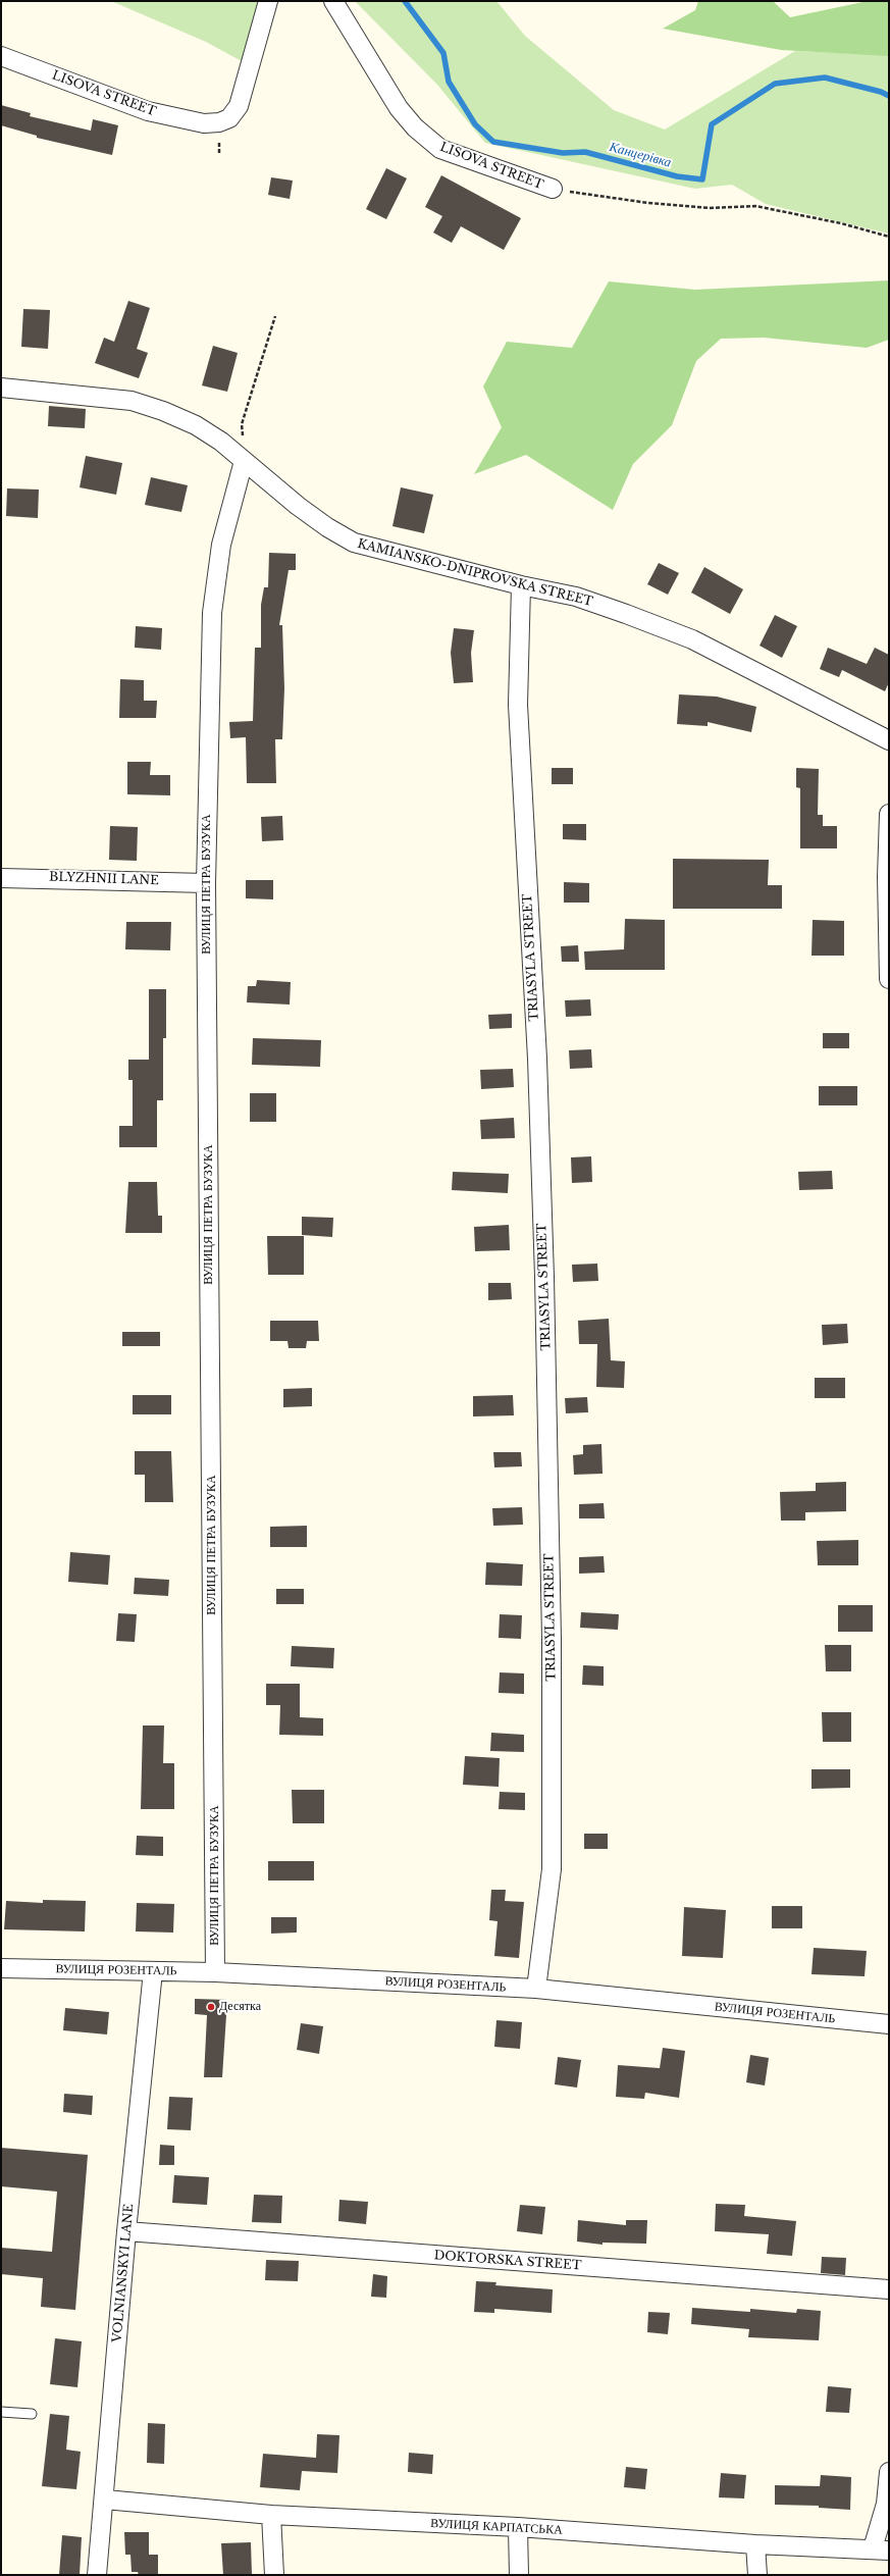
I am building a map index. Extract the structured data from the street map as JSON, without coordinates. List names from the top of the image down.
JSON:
{
  "streets": {
    "street": [
      "LISOVA STREET",
      "KAMIANSKO-DNIPROVSKA STREET",
      "BLYZHNII LANE",
      "ВУЛИЦЯ ПЕТРА БУЗУКА",
      "TRIASYLA STREET",
      "ВУЛИЦЯ РОЗЕНТАЛЬ",
      "DOKTORSKA STREET",
      "VOLNIANSKYI LANE",
      "ВУЛИЦЯ КАРПАТСЬКА"
    ]
  },
  "crossings": [
    ["KAMIANSKO-DNIPROVSKA STREET", "ВУЛИЦЯ ПЕТРА БУЗУКА"],
    ["KAMIANSKO-DNIPROVSKA STREET", "TRIASYLA STREET"],
    ["BLYZHNII LANE", "ВУЛИЦЯ ПЕТРА БУЗУКА"],
    ["ВУЛИЦЯ ПЕТРА БУЗУКА", "ВУЛИЦЯ РОЗЕНТАЛЬ"],
    ["TRIASYLA STREET", "ВУЛИЦЯ РОЗЕНТАЛЬ"],
    ["ВУЛИЦЯ РОЗЕНТАЛЬ", "VOLNIANSKYI LANE"],
    ["DOKTORSKA STREET", "VOLNIANSKYI LANE"],
    ["VOLNIANSKYI LANE", "ВУЛИЦЯ КАРПАТСЬКА"]
  ],
  "water": ["Канцерівка"],
  "places": ["Десятка"]
}
